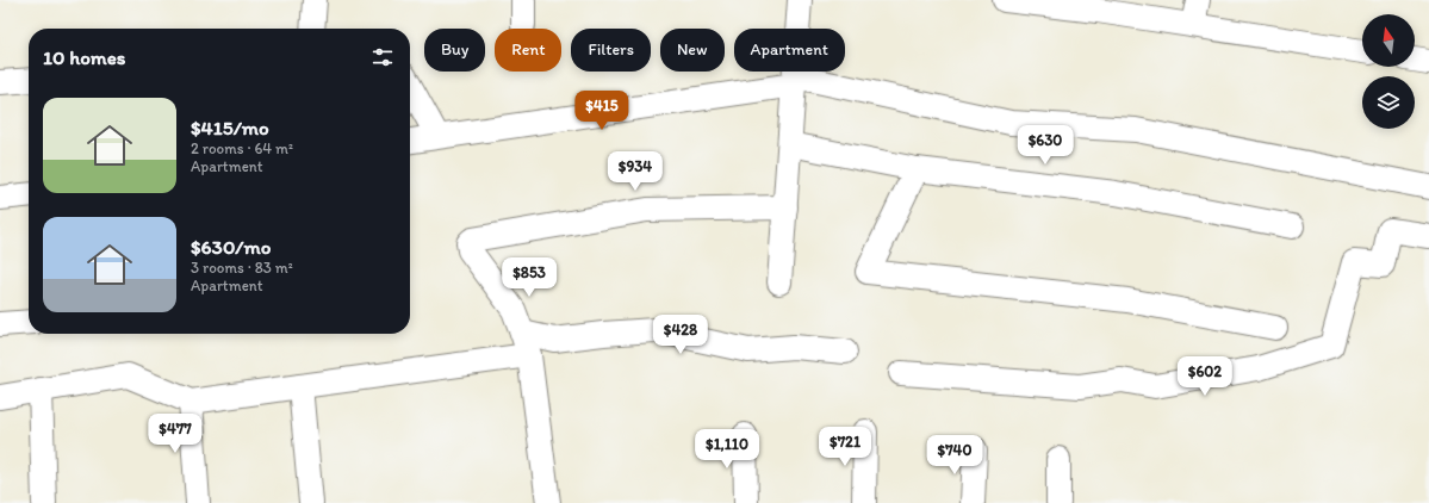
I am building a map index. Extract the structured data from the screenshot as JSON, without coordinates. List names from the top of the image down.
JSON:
{
  "north": "top",
  "page": {
    "chip": [
      "Buy",
      "Rent",
      "Filters",
      "New",
      "Apartment"
    ],
    "heading": "10 homes",
    "list": [
      {
        "name": "$415/mo",
        "note": "2 rooms · 64 m² · Apartment"
      },
      {
        "name": "$630/mo",
        "note": "3 rooms · 83 m² · Apartment"
      }
    ],
    "price": [
      "$415",
      "$630",
      "$934",
      "$853",
      "$428",
      "$602",
      "$477",
      "$721",
      "$1,110",
      "$740"
    ]
  }
}
